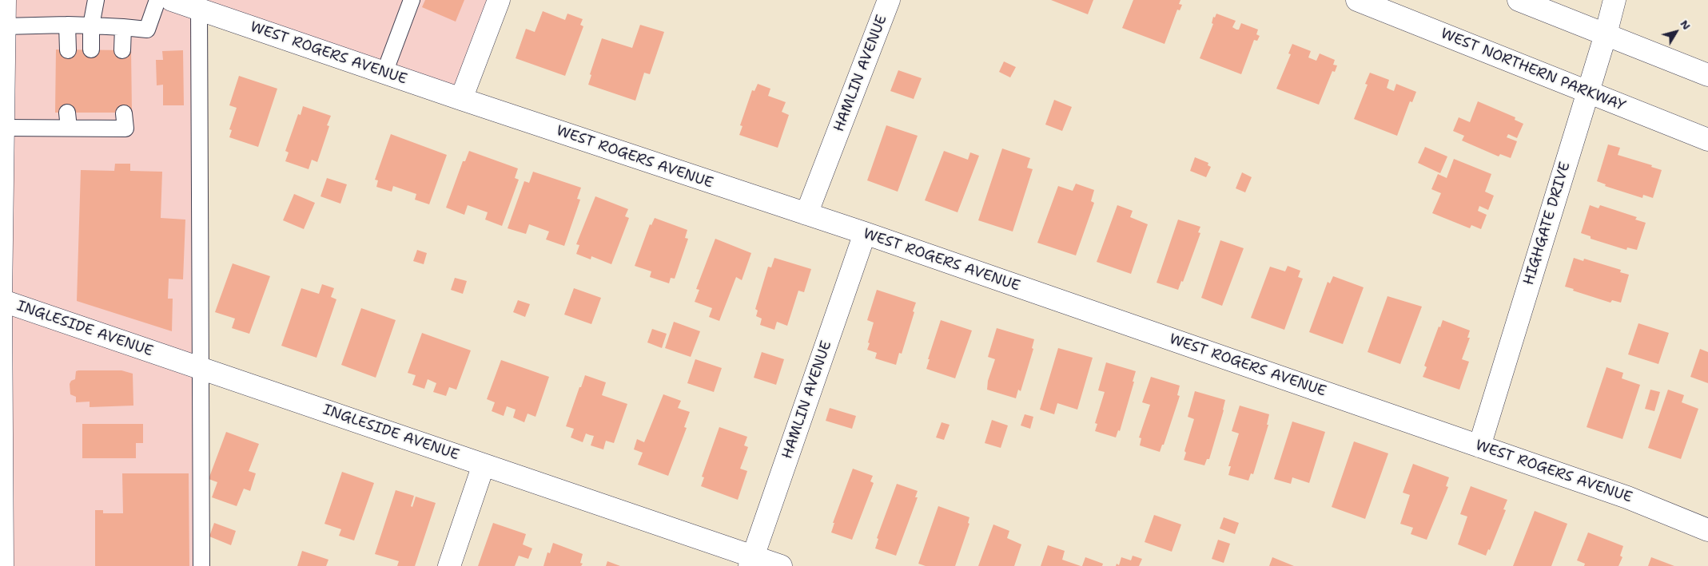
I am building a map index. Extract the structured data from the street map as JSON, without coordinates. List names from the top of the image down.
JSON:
{
  "streets": {
    "street": [
      "WEST ROGERS AVENUE",
      "WEST NORTHERN PARKWAY",
      "HAMLIN AVENUE",
      "HIGHGATE DRIVE",
      "INGLESIDE AVENUE"
    ]
  },
  "crossings": [
    ["WEST ROGERS AVENUE", "HAMLIN AVENUE"],
    ["WEST ROGERS AVENUE", "HIGHGATE DRIVE"],
    ["WEST NORTHERN PARKWAY", "HIGHGATE DRIVE"],
    ["HAMLIN AVENUE", "INGLESIDE AVENUE"]
  ],
  "north": "top right"
}
